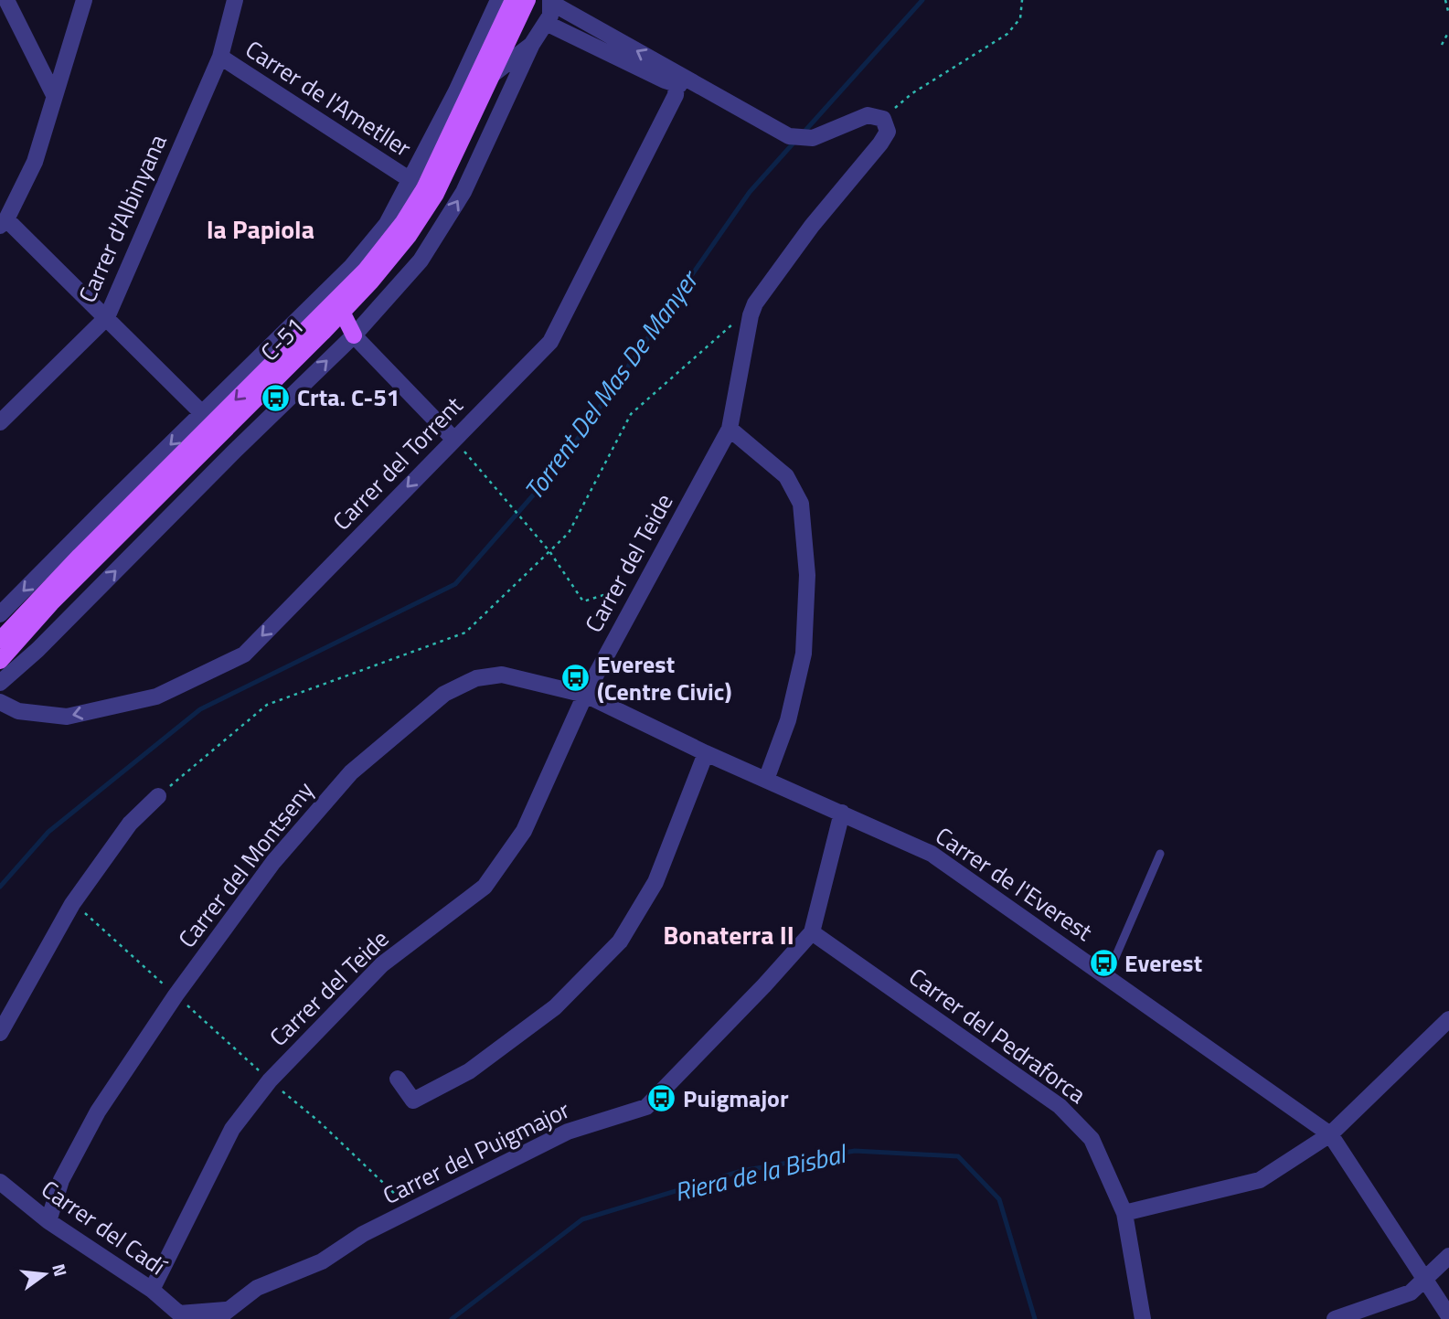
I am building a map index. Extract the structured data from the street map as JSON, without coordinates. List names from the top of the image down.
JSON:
{
  "streets": {
    "main road": ["C-51"],
    "street": [
      "Carrer de l'Ametller",
      "Carrer d'Albinyana",
      "Carrer del Torrent",
      "Carrer del Teide",
      "Carrer del Montseny",
      "Carrer de l'Everest",
      "Carrer del Pedraforca",
      "Carrer del Puigmajor",
      "Carrer del Cadí"
    ]
  },
  "crossings": [
    ["Carrer de l'Ametller", "Carrer d'Albinyana"],
    ["Carrer del Teide", "Carrer del Montseny"],
    ["Carrer del Teide", "Carrer de l'Everest"],
    ["Carrer del Teide", "Carrer del Cadí"],
    ["Carrer del Montseny", "Carrer de l'Everest"],
    ["Carrer del Montseny", "Carrer del Cadí"],
    ["Carrer de l'Everest", "Carrer del Puigmajor"],
    ["Carrer del Pedraforca", "Carrer del Puigmajor"],
    ["Carrer del Puigmajor", "Carrer del Cadí"]
  ],
  "districts": ["la Papiola", "Bonaterra II"],
  "water": ["Torrent Del Mas De Manyer", "Riera de la Bisbal"],
  "places": {
    "bus stop": [
      "Crta. C-51",
      "Everest (Centre Civic)",
      "Everest",
      "Puigmajor"
    ]
  },
  "north": "right"
}
